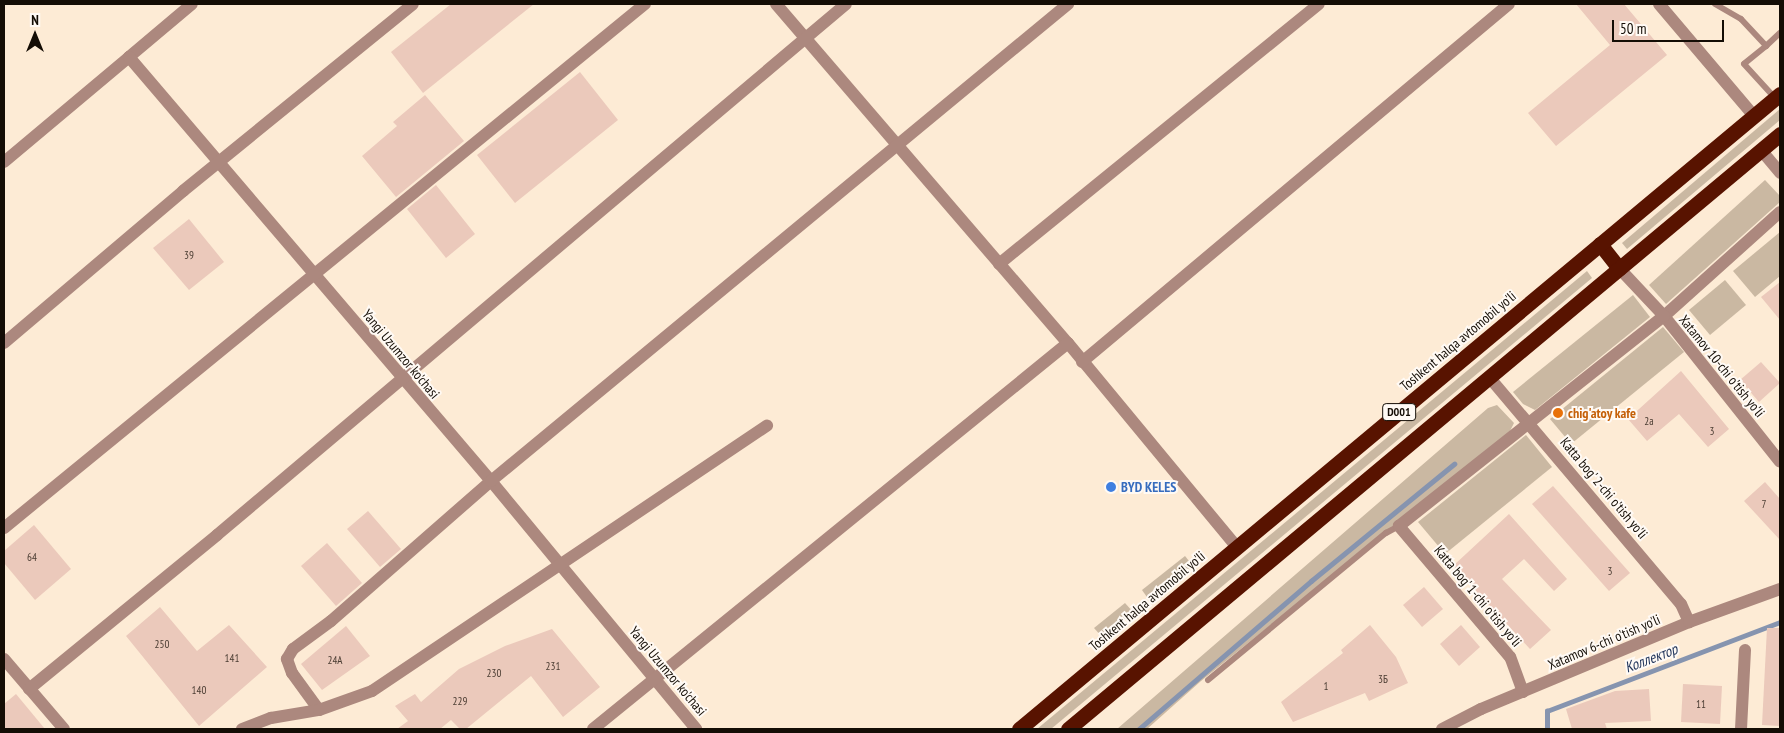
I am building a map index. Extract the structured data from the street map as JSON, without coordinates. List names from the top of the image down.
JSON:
{
  "streets": {
    "highway": ["Toshkent halqa avtomobil yo'li", "D001"],
    "street": [
      "Yangi Uzumzor ko'chasi",
      "Xatamov 10-chi o'tish yo'li",
      "Katta bog' 2-chi o'tish yo'li",
      "Katta bog' 1-chi o'tish yo'li",
      "Xatamov 6-chi o'tish yo'li"
    ]
  },
  "crossings": [
    ["D001", "Katta bog' 2-chi o'tish yo'li"],
    ["Katta bog' 2-chi o'tish yo'li", "Xatamov 6-chi o'tish yo'li"],
    ["Katta bog' 1-chi o'tish yo'li", "Xatamov 6-chi o'tish yo'li"]
  ],
  "water": ["Коллектор"],
  "places": ["chig'atoy kafe", "BYD KELES"],
  "house_numbers": [
    "39",
    "2а",
    "3",
    "7",
    "64",
    "3",
    "250",
    "141",
    "24A",
    "231",
    "230",
    "3Б",
    "1",
    "140",
    "229",
    "11"
  ],
  "scale_bar": "50 m",
  "north": "top"
}
